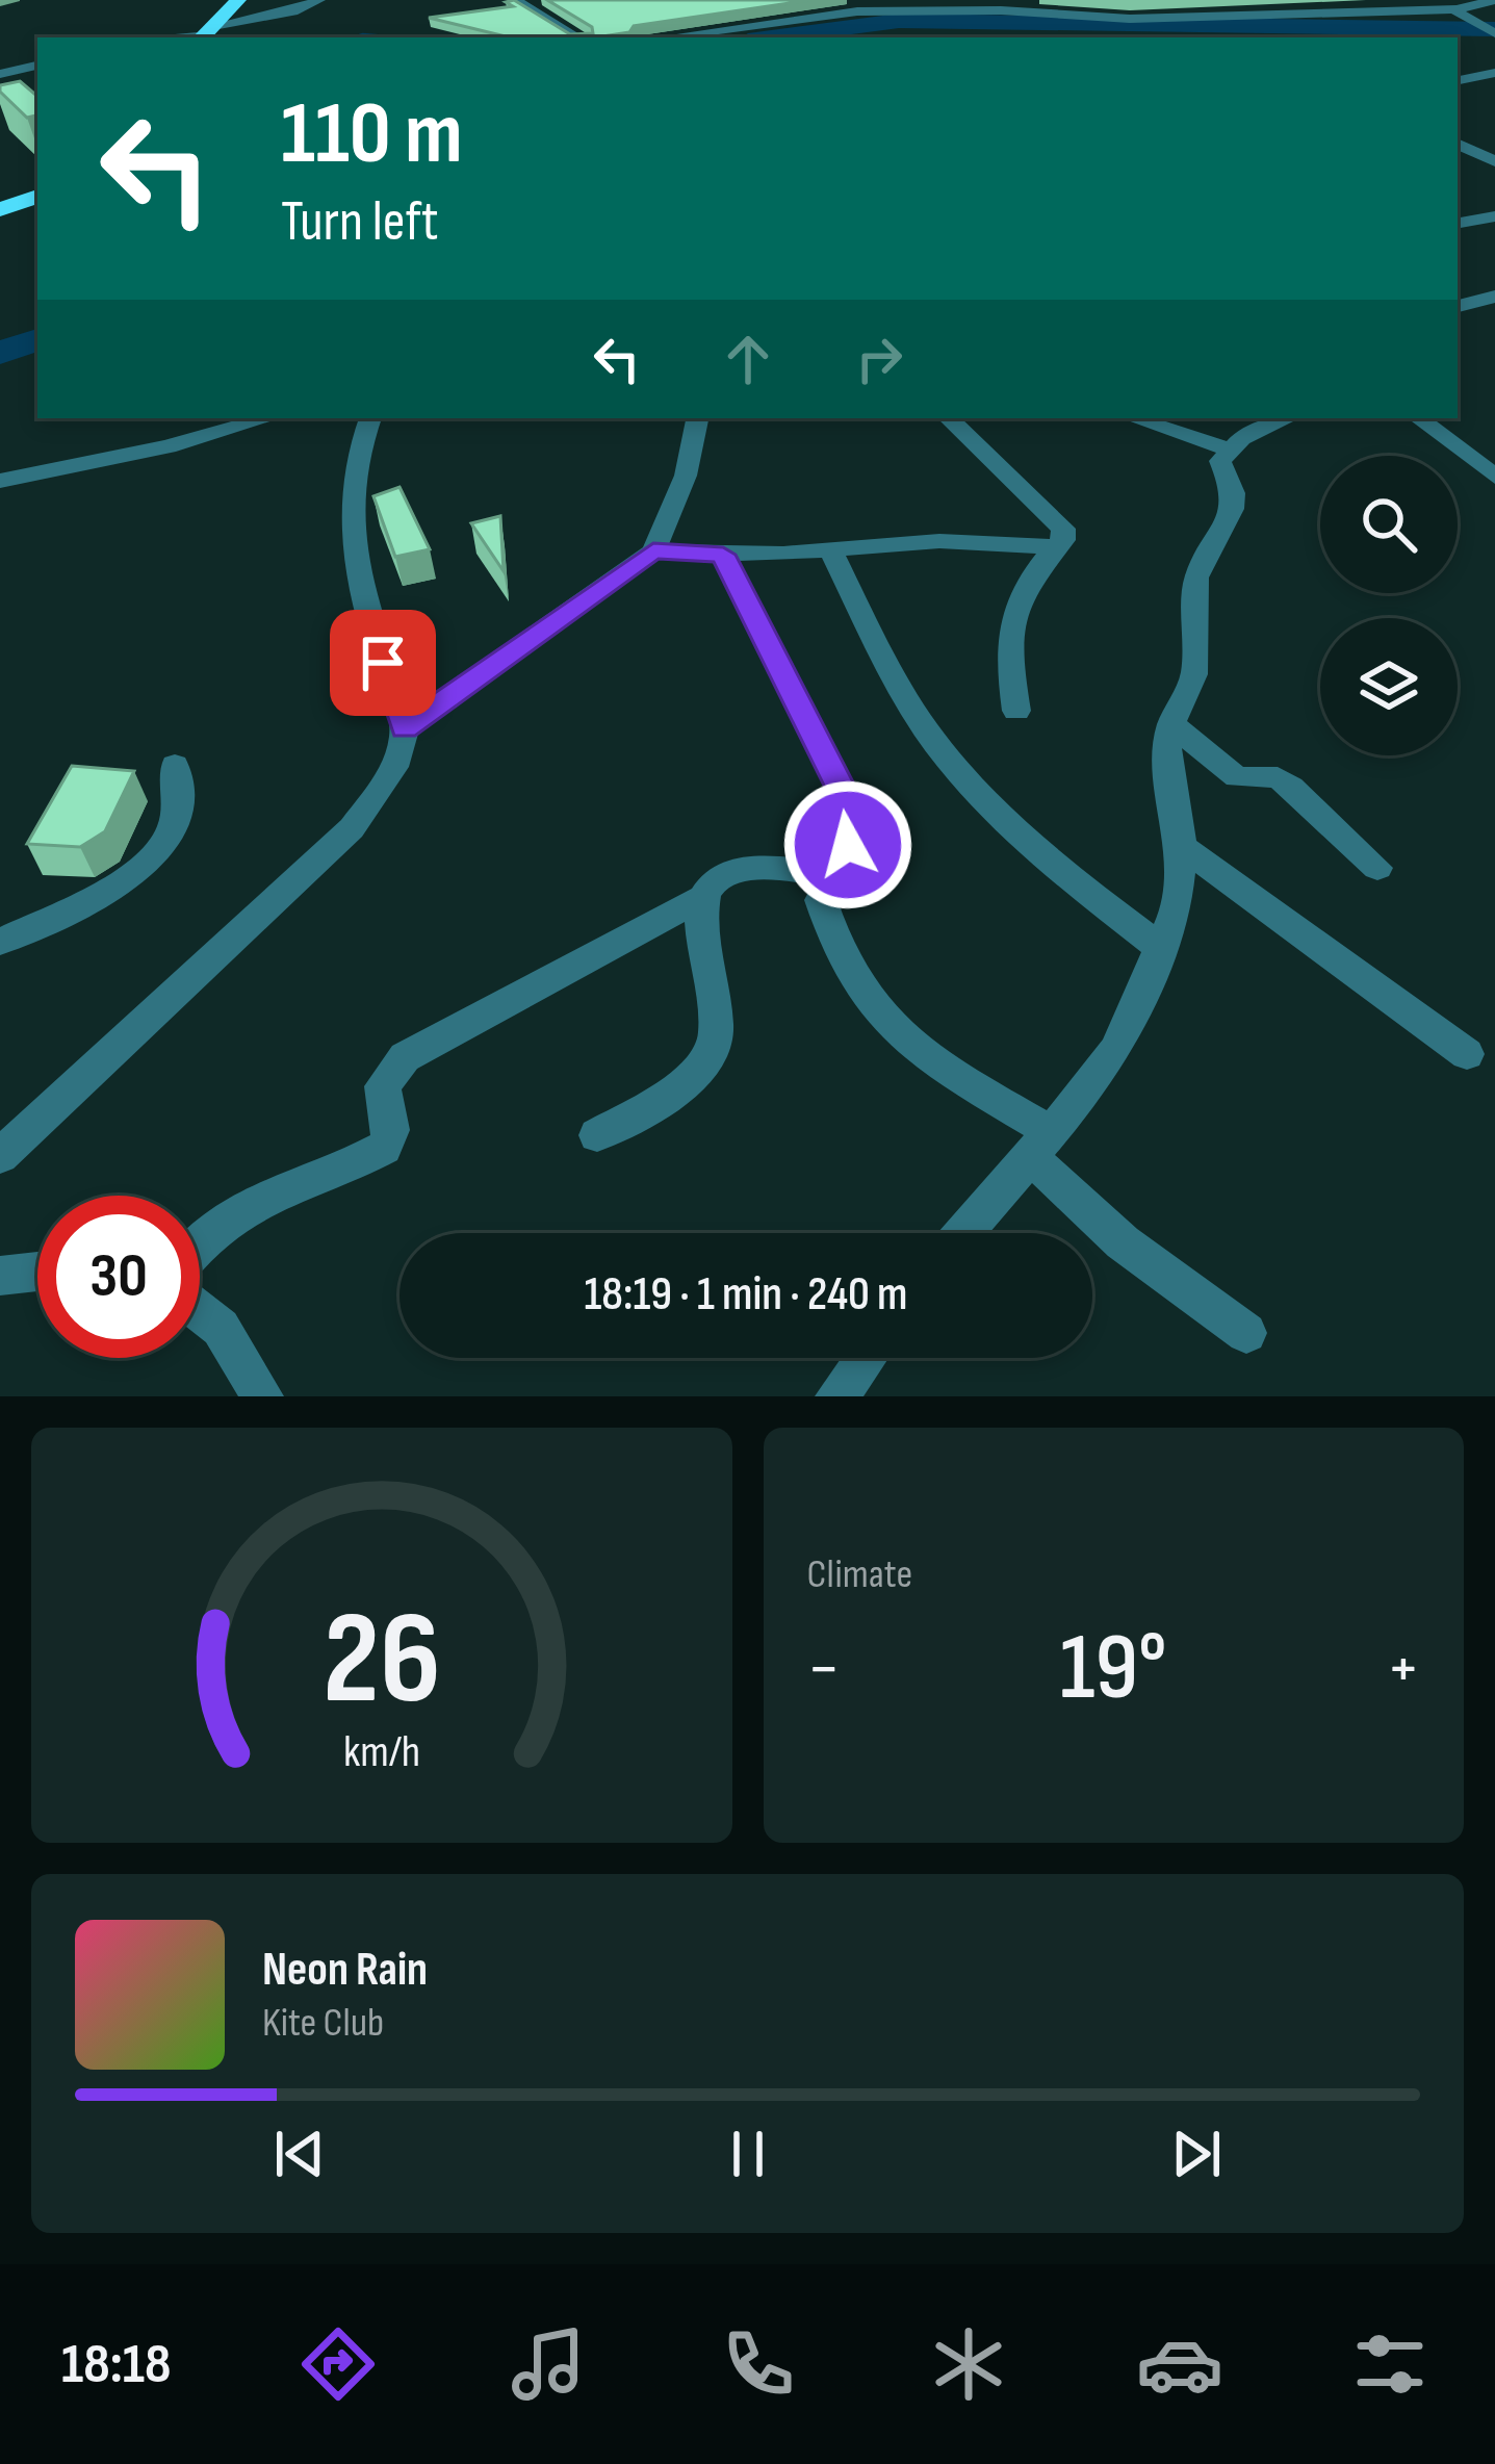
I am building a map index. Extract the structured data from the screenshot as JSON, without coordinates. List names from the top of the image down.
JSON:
{
  "page": {
    "turn": ["110 m", "Turn left"],
    "limit": "30",
    "trip": "18:19 · 1 min · 240 m",
    "tile": "Climate",
    "heat": ["−", "19°", "+"],
    "song": ["Neon Rain", "Kite Club"],
    "tabs": "18:18",
    "gauge": ["26", "km/h"]
  }
}
